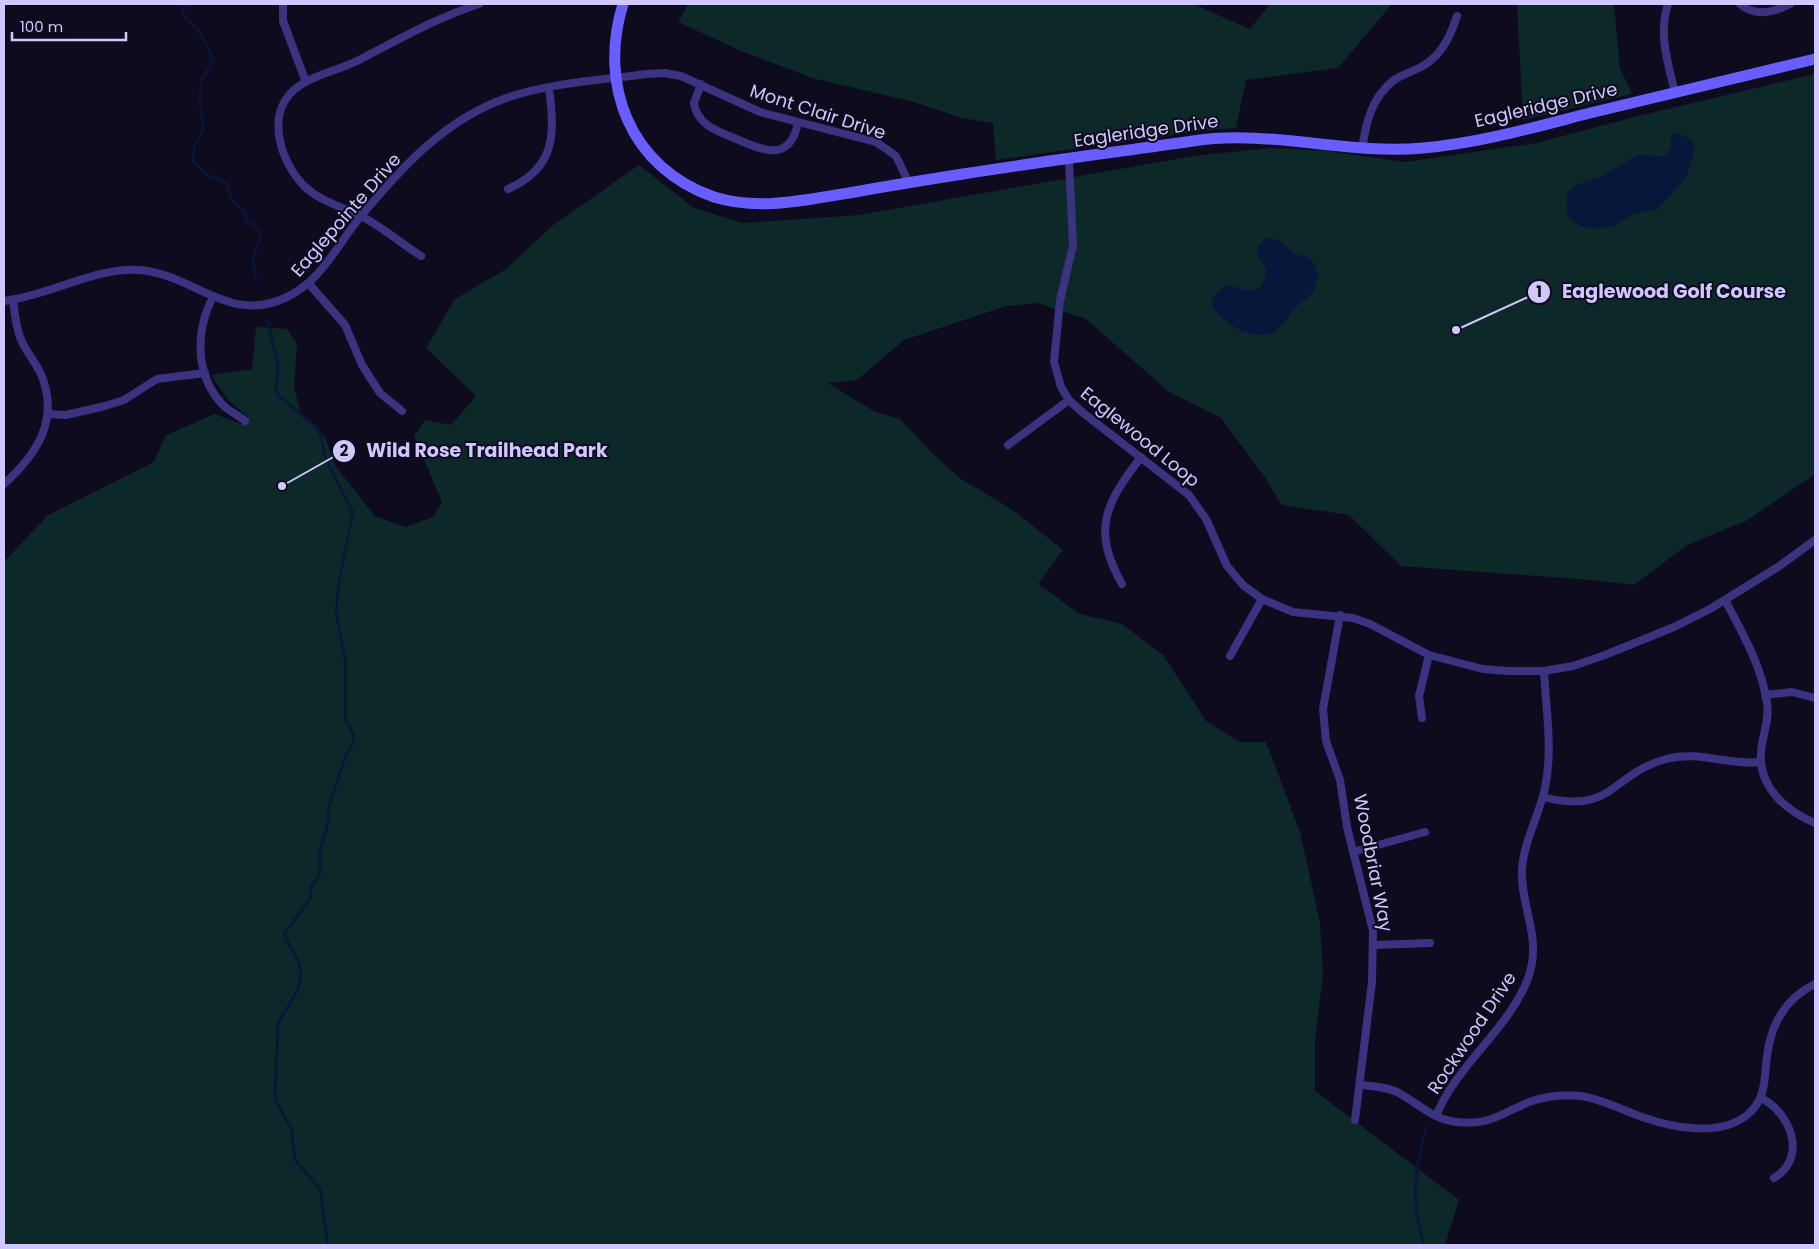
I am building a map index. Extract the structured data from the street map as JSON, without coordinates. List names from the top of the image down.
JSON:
{
  "streets": {
    "main road": ["Eagleridge Drive"],
    "street": [
      "Mont Clair Drive",
      "Eaglepointe Drive",
      "Eaglewood Loop",
      "Woodbriar Way",
      "Rockwood Drive"
    ]
  },
  "crossings": [
    ["Eagleridge Drive", "Mont Clair Drive"],
    ["Eagleridge Drive", "Eaglepointe Drive"],
    ["Eagleridge Drive", "Eaglewood Loop"],
    ["Mont Clair Drive", "Eaglepointe Drive"],
    ["Eaglewood Loop", "Woodbriar Way"],
    ["Eaglewood Loop", "Rockwood Drive"]
  ],
  "places": ["Eaglewood Golf Course", "Wild Rose Trailhead Park"],
  "scale_bar": "100 m"
}
